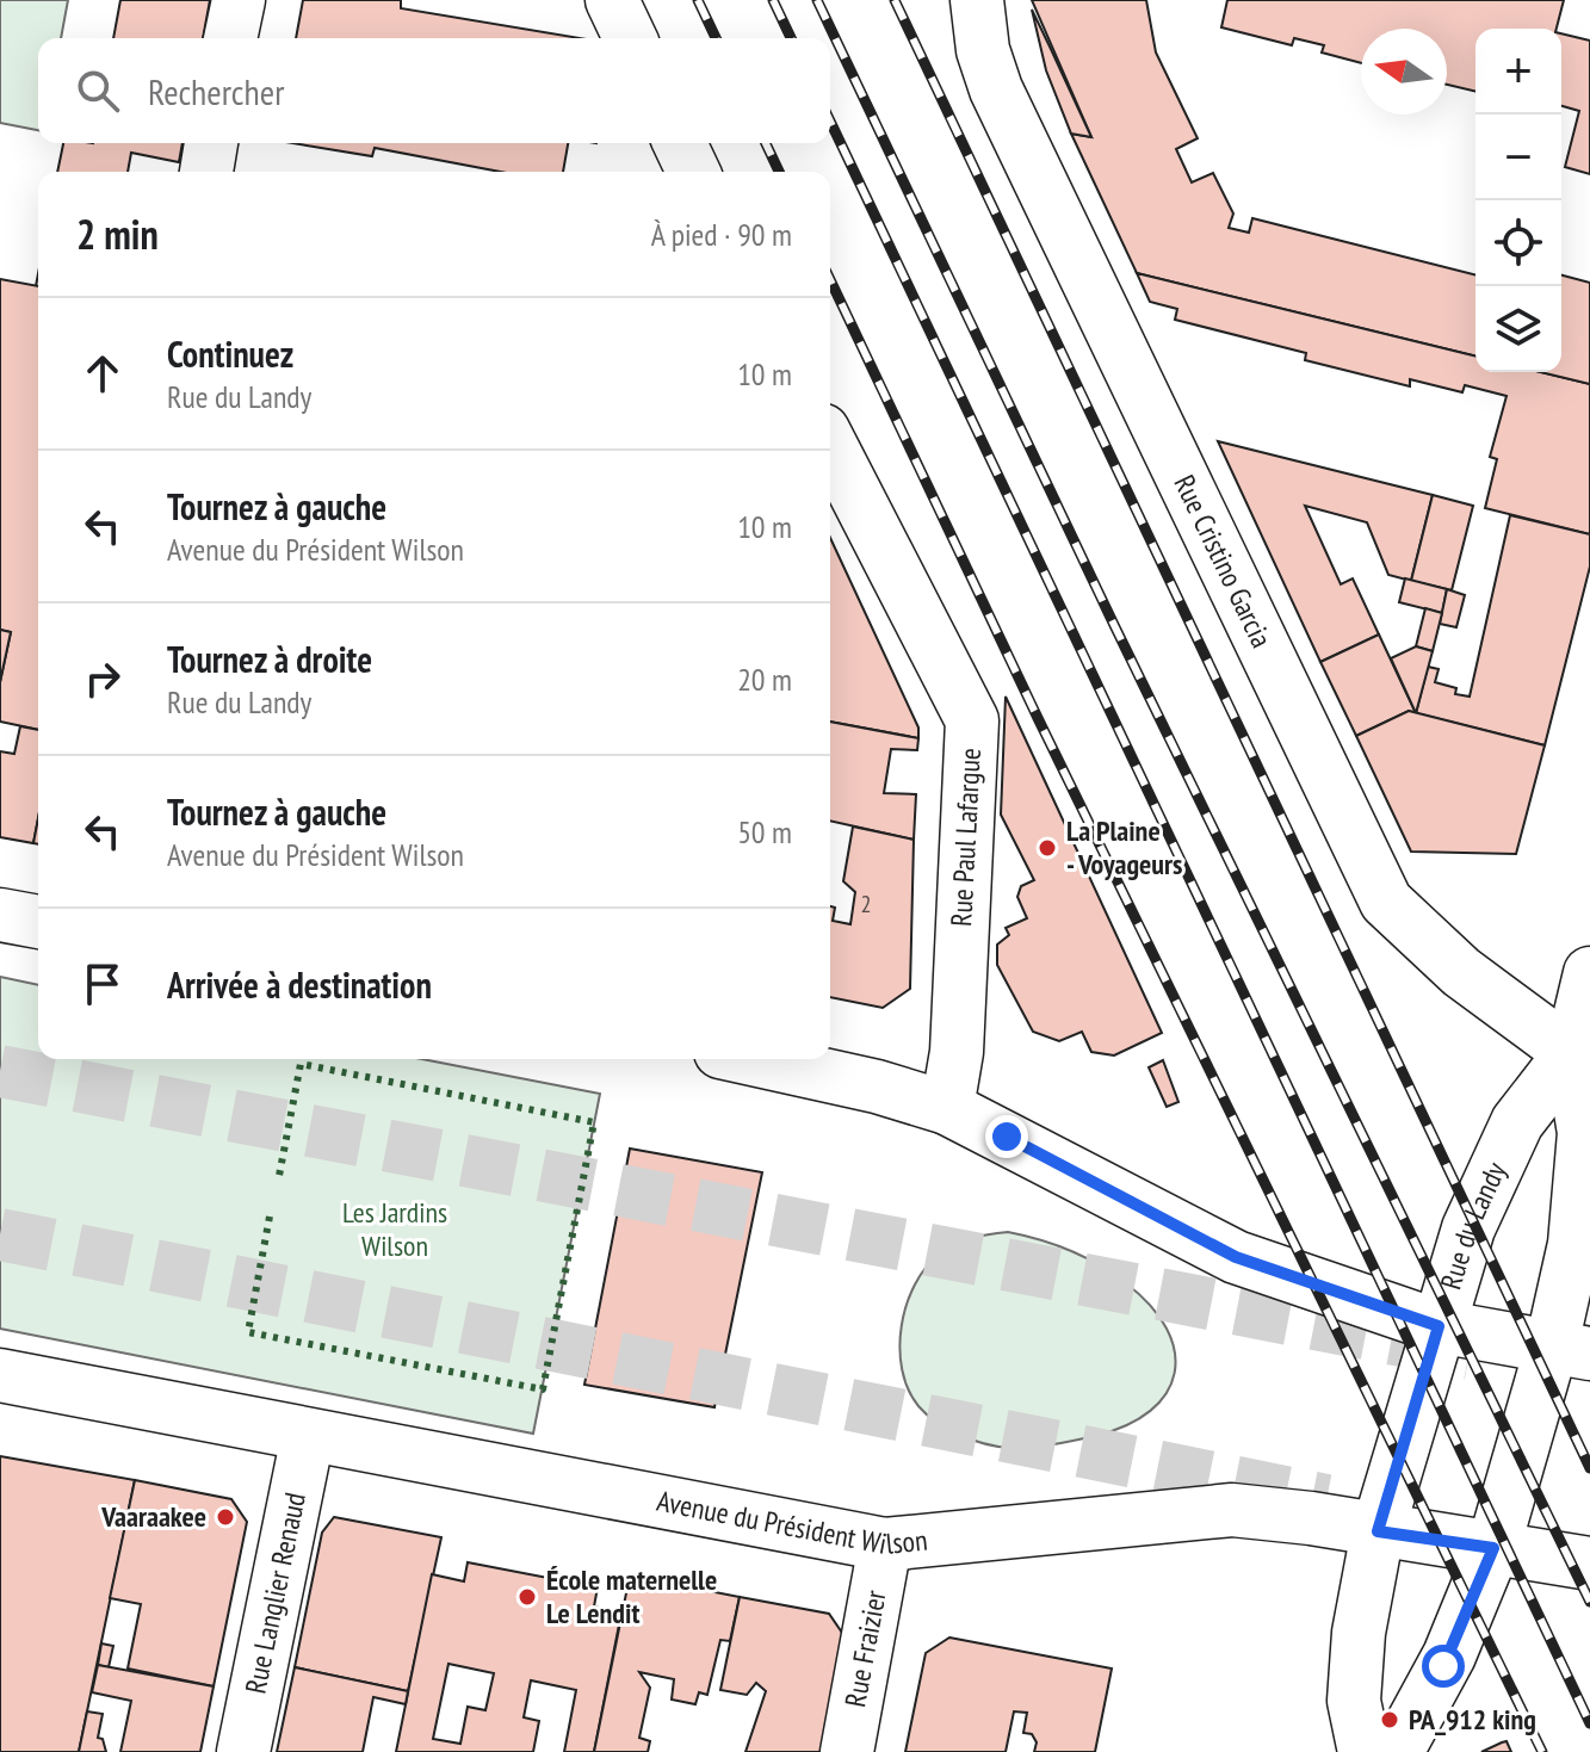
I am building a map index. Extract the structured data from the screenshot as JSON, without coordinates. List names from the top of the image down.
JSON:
{
  "streets": {
    "main road": [
      "Rue Cristino Garcia",
      "Rue Paul Lafargue",
      "Rue du Landy",
      "Avenue du Président Wilson",
      "Rue Langlier Renaud",
      "Rue Fraizier"
    ]
  },
  "crossings": [
    ["Rue Cristino Garcia", "Rue du Landy"],
    ["Rue du Landy", "Avenue du Président Wilson"],
    ["Avenue du Président Wilson", "Rue Langlier Renaud"],
    ["Avenue du Président Wilson", "Rue Fraizier"]
  ],
  "parks": ["Les Jardins Wilson"],
  "places": [
    "La Plaine - Voyageurs",
    "Vaaraakee",
    "École maternelle Le Lendit",
    "PA_912 king"
  ],
  "house_numbers": ["2"],
  "north": "left",
  "page": {
    "map_buttons": ["+", "−"],
    "search": "Rechercher",
    "heading": ["2 min", "À pied · 90 m"],
    "list": [
      ["Continuez", "Rue du Landy", "10 m"],
      ["Tournez à gauche", "Avenue du Président Wilson", "10 m"],
      ["Tournez à droite", "Rue du Landy", "20 m"],
      ["Tournez à gauche", "Avenue du Président Wilson", "50 m"],
      "Arrivée à destination"
    ]
  }
}
